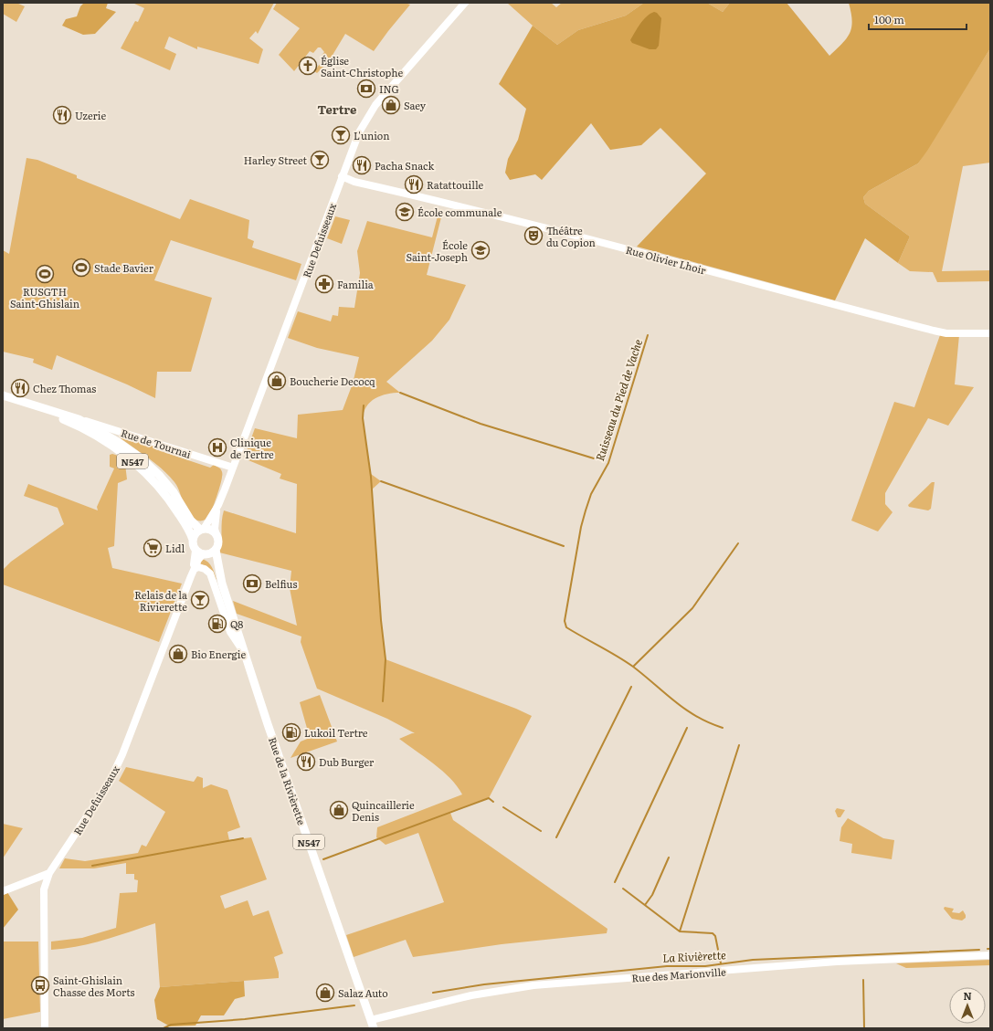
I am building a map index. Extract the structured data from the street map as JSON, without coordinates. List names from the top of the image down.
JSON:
{
  "streets": {
    "main road": ["Rue de Tournai", "N547", "Rue de la Rivièrette"],
    "street": ["Rue Defuisseaux", "Rue Olivier Lhoir", "Rue des Marionville"]
  },
  "crossings": [
    ["Rue Defuisseaux", "Rue Olivier Lhoir"],
    ["Rue Defuisseaux", "Rue de Tournai"],
    ["Rue Defuisseaux", "Rue de la Rivièrette"],
    ["Rue de Tournai", "Rue de la Rivièrette"],
    ["Rue de la Rivièrette", "Rue des Marionville"]
  ],
  "districts": ["Tertre"],
  "water": ["Ruisseau du Pied de Vache", "La Rivièrette"],
  "places": {
    "church": ["Église Saint-Christophe"],
    "bank": ["ING", "Belfius"],
    "shop": [
      "Saey",
      "Boucherie Decocq",
      "Bio Energie",
      "Quincaillerie Denis",
      "Salaz Auto"
    ],
    "restaurant": [
      "Uzerie",
      "Pacha Snack",
      "Ratattouille",
      "Chez Thomas",
      "Dub Burger"
    ],
    "bar": ["L'union", "Harley Street", "Relais de la Rivierette"],
    "school or university": ["École communale", "École Saint-Joseph"],
    "theatre": ["Théâtre du Copion"],
    "sports": ["Stade Bavier", "RUSGTH Saint-Ghislain"],
    "pharmacy": ["Familia"],
    "hospital": ["Clinique de Tertre"],
    "supermarket": ["Lidl"],
    "fuel station": ["Q8", "Lukoil Tertre"],
    "bus stop": ["Saint-Ghislain Chasse des Morts"]
  },
  "scale_bar": "100 m",
  "north": "top"
}
